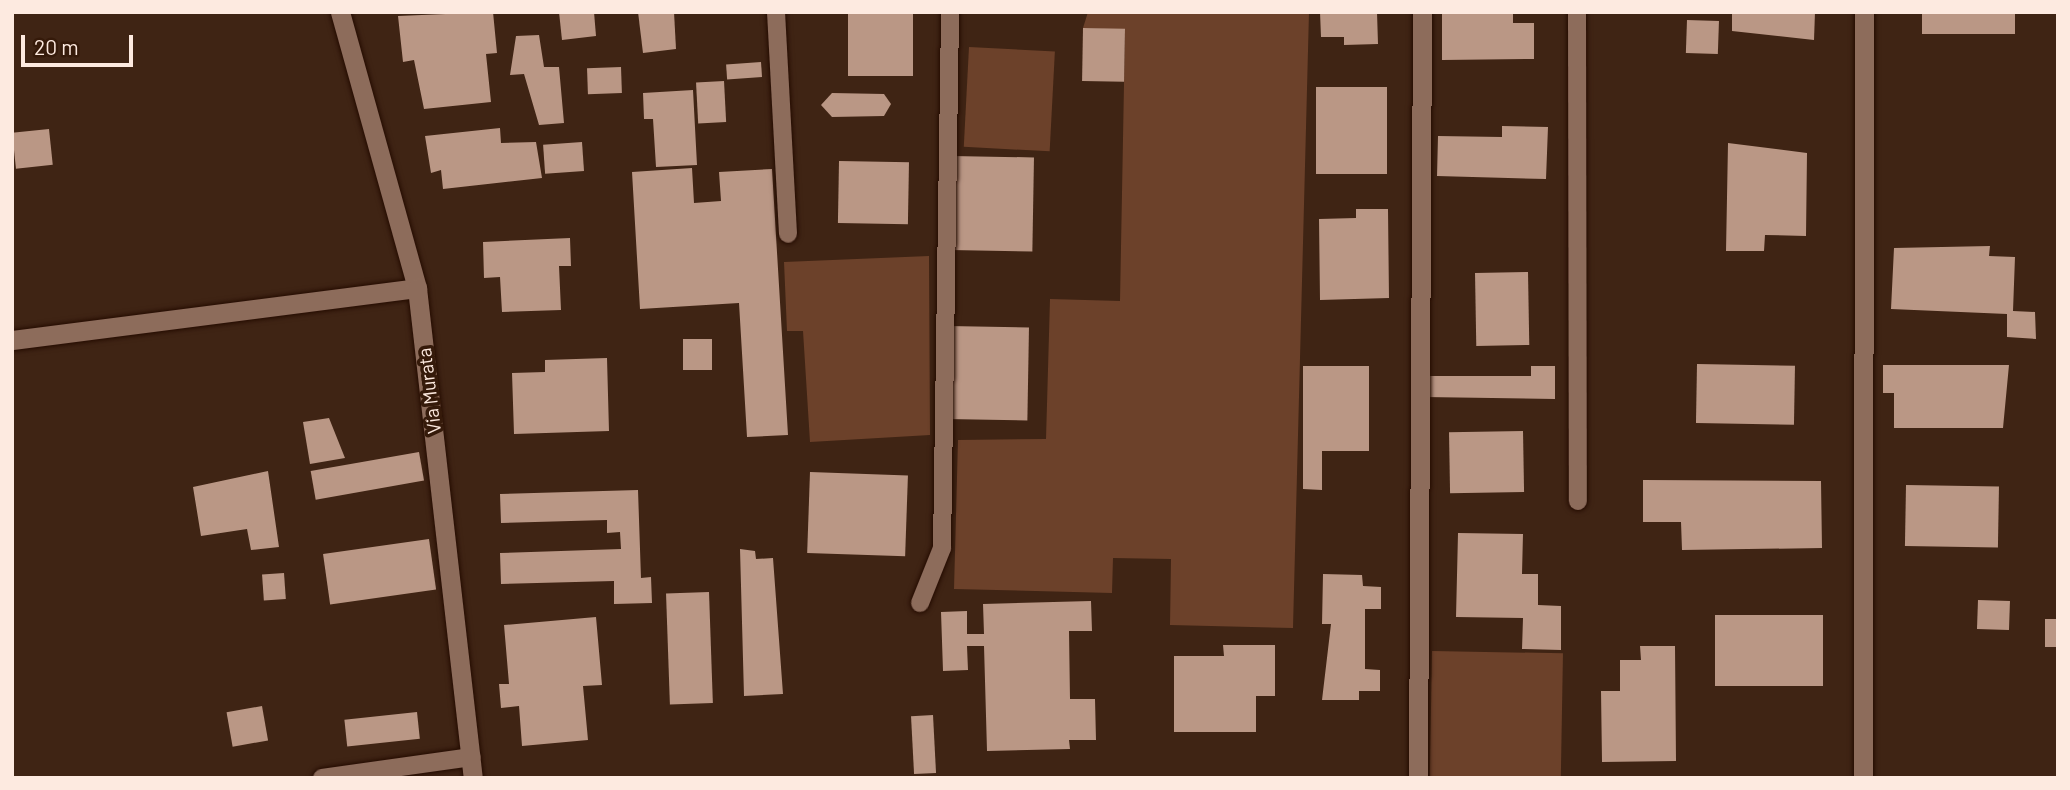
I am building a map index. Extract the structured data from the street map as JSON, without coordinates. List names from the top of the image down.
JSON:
{
  "streets": {
    "street": ["Via Murata"]
  },
  "scale_bar": "20 m"
}
